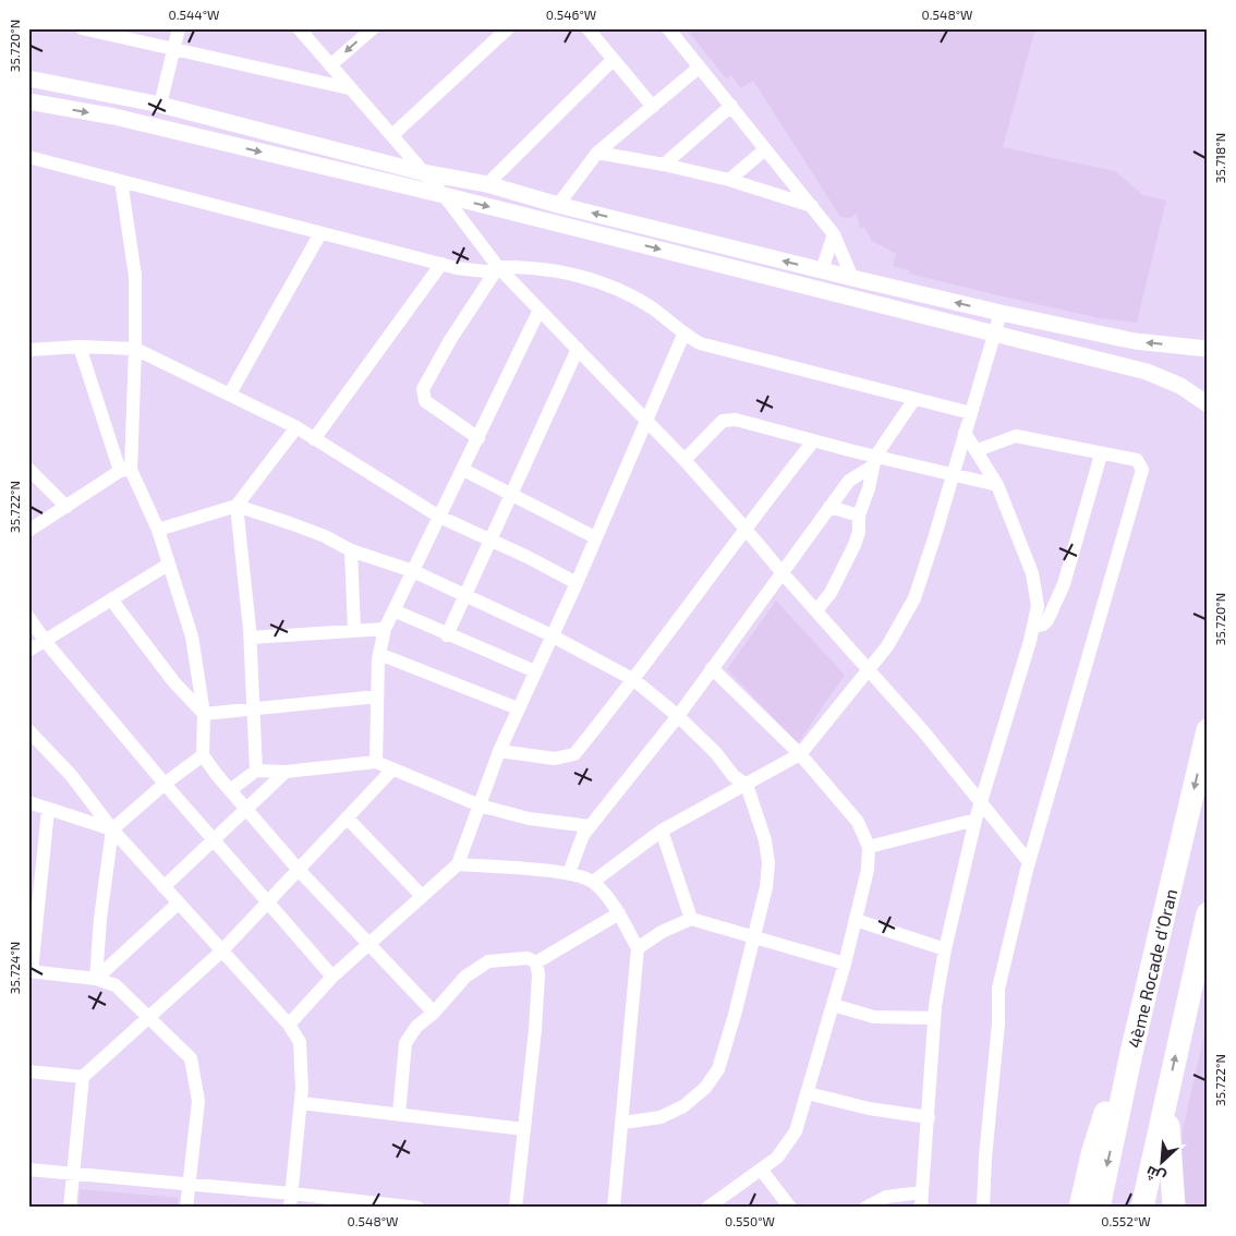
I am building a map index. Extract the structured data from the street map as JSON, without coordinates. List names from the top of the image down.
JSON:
{
  "streets": {
    "highway": ["4ème Rocade d'Oran"]
  },
  "north": "bottom left",
  "coordinates": [
    "0.544°W",
    "0.546°W",
    "0.548°W",
    "35.720°N",
    "35.718°N",
    "35.722°N",
    "35.724°N",
    "0.550°W",
    "0.552°W"
  ]
}
